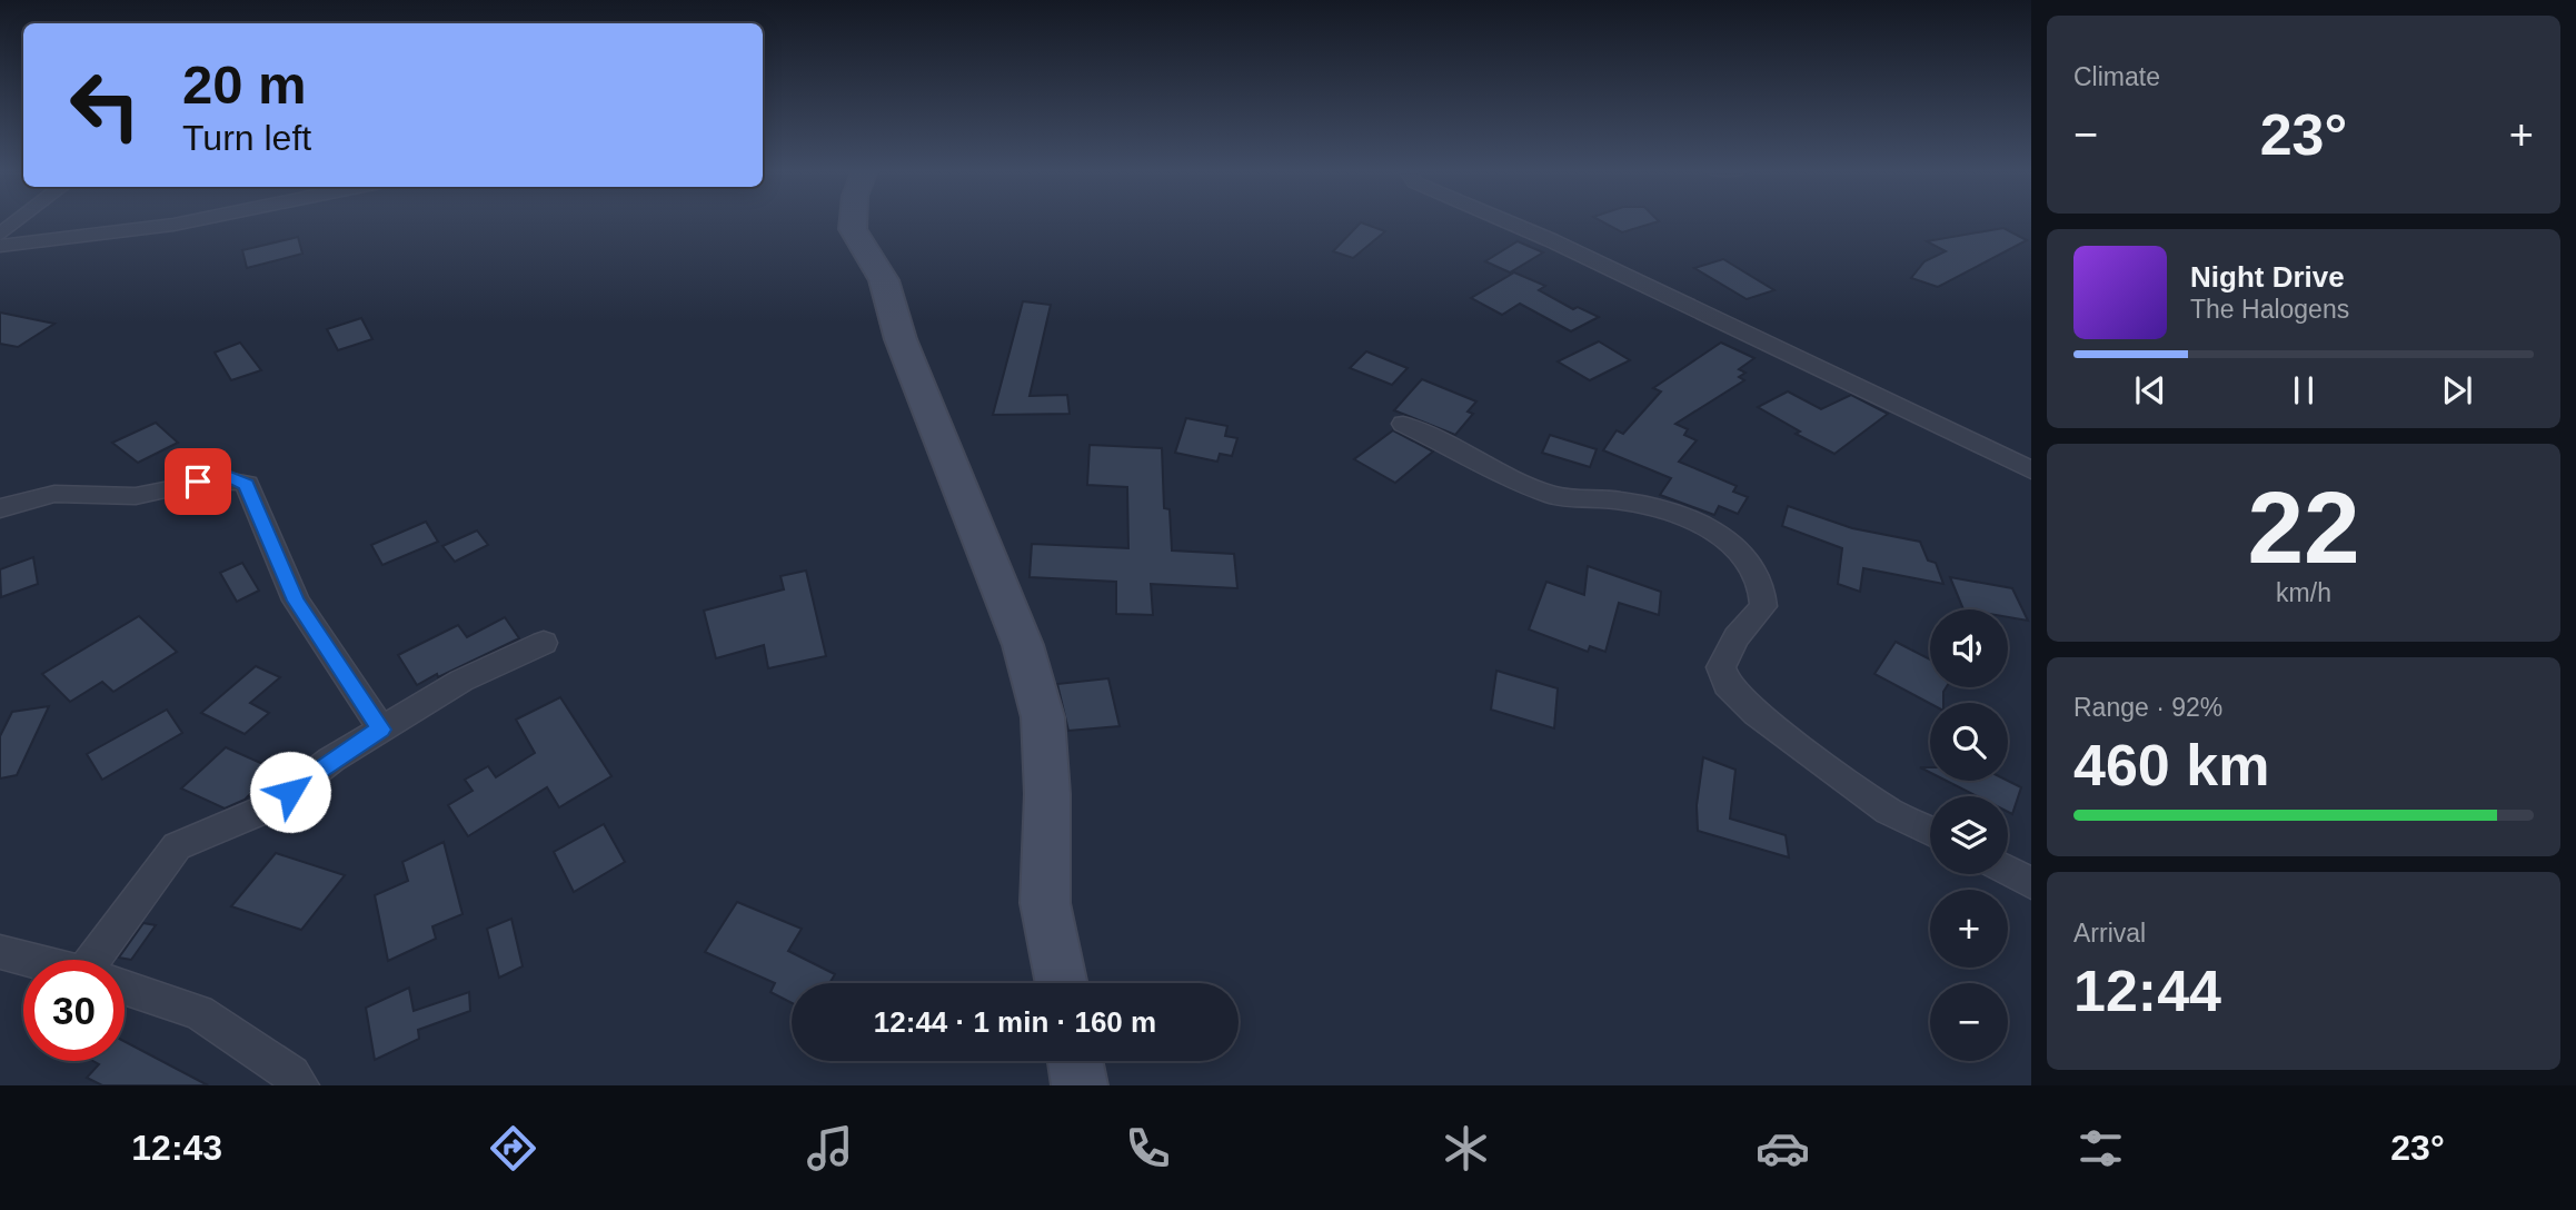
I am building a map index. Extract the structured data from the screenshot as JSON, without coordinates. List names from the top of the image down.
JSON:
{
  "page": {
    "tile": [
      "Climate",
      ["22", "km/h"],
      ["Range · 92%", "460 km"],
      ["Arrival", "12:44"]
    ],
    "turn": ["20 m", "Turn left"],
    "heat": ["−", "23°", "+"],
    "song": ["Night Drive", "The Halogens"],
    "map_buttons": ["+", "−"],
    "limit": "30",
    "trip": "12:44 · 1 min · 160 m",
    "tabs": ["12:43", "23°"]
  }
}
